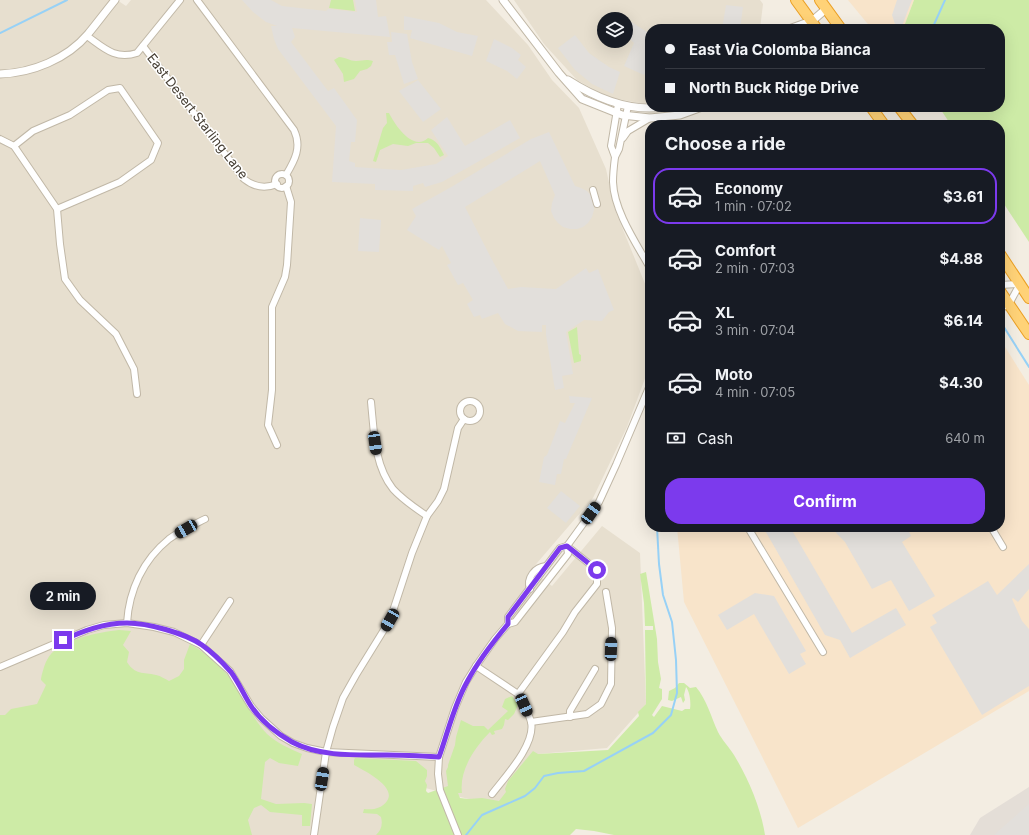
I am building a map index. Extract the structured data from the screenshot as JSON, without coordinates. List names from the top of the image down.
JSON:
{
  "streets": {
    "street": ["East Desert Starling Lane"]
  },
  "page": {
    "banner": ["East Via Colomba Bianca", "North Buck Ridge Drive"],
    "heading": "Choose a ride",
    "list": [
      {
        "name": "Economy",
        "note": "1 min · 07:02",
        "value": "$3.61"
      },
      {
        "name": "Comfort",
        "note": "2 min · 07:03",
        "value": "$4.88"
      },
      {
        "name": "XL",
        "note": "3 min · 07:04",
        "value": "$6.14"
      },
      {
        "name": "Moto",
        "note": "4 min · 07:05",
        "value": "$4.30"
      }
    ],
    "pay": ["Cash", "640 m"],
    "buttons": "Confirm",
    "bubble": "2 min"
  }
}
